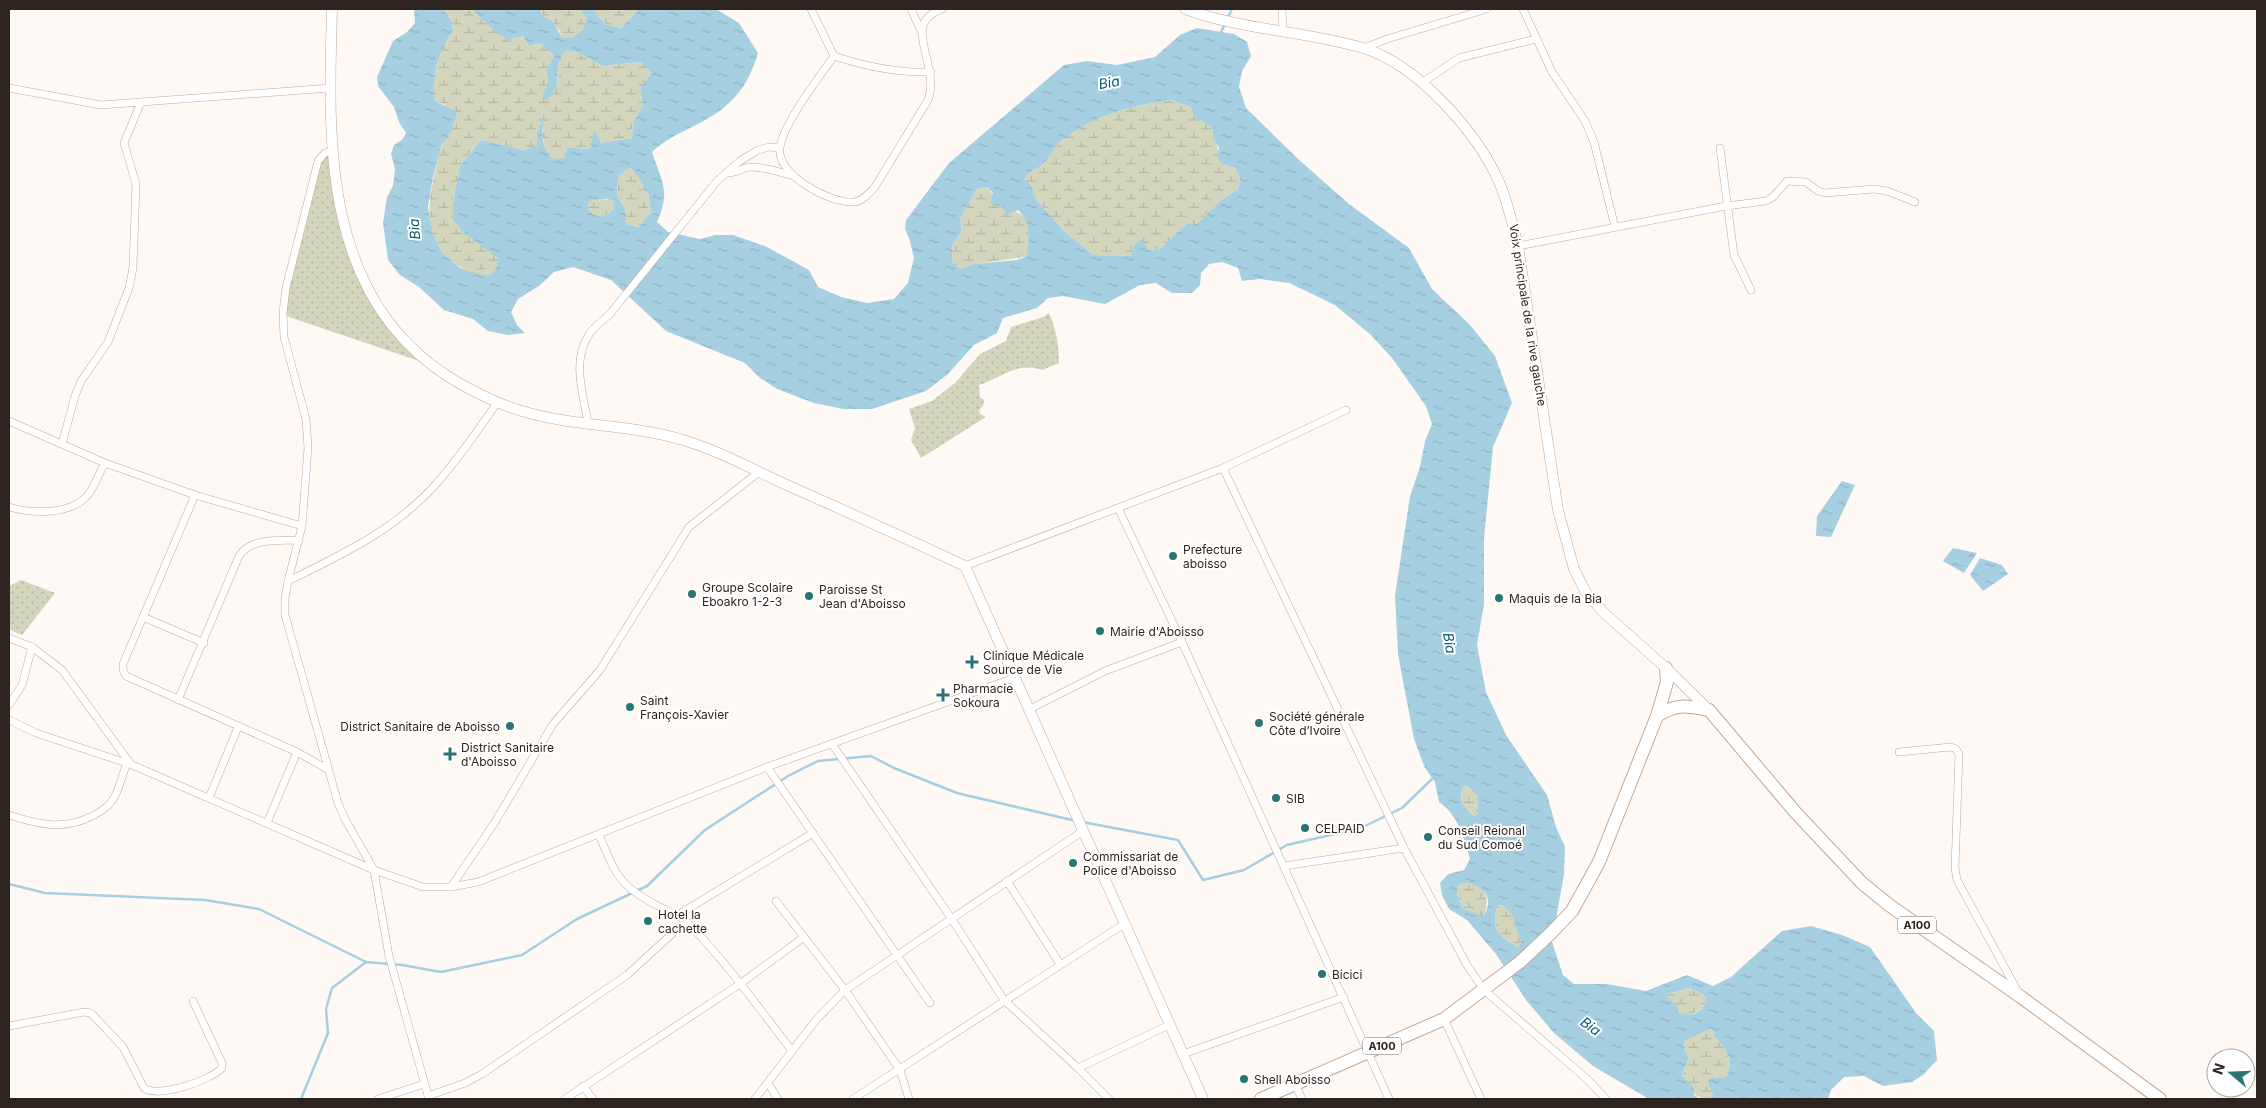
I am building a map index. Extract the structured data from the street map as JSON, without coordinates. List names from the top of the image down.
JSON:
{
  "streets": {
    "highway": ["A100"],
    "main road": ["Voix principale de la rive gauche"]
  },
  "crossings": [
    ["Voix principale de la rive gauche", "A100"]
  ],
  "water": ["Bia"],
  "places": {
    "other": [
      "Prefecture aboisso",
      "Groupe Scolaire Eboakro 1-2-3",
      "Paroisse St Jean d'Aboisso",
      "Maquis de la Bia",
      "Mairie d'Aboisso",
      "Saint François-Xavier",
      "Société générale Côte d’Ivoire",
      "District Sanitaire de Aboisso",
      "SIB",
      "CELPAID",
      "Conseil Reional du Sud Comoé",
      "Commissariat de Police d'Aboisso",
      "Hotel la cachette",
      "Bicici",
      "Shell Aboisso"
    ],
    "health": ["Clinique Médicale Source de Vie", "Pharmacie Sokoura", "District Sanitaire d'Aboisso"]
  },
  "north": "left"
}
